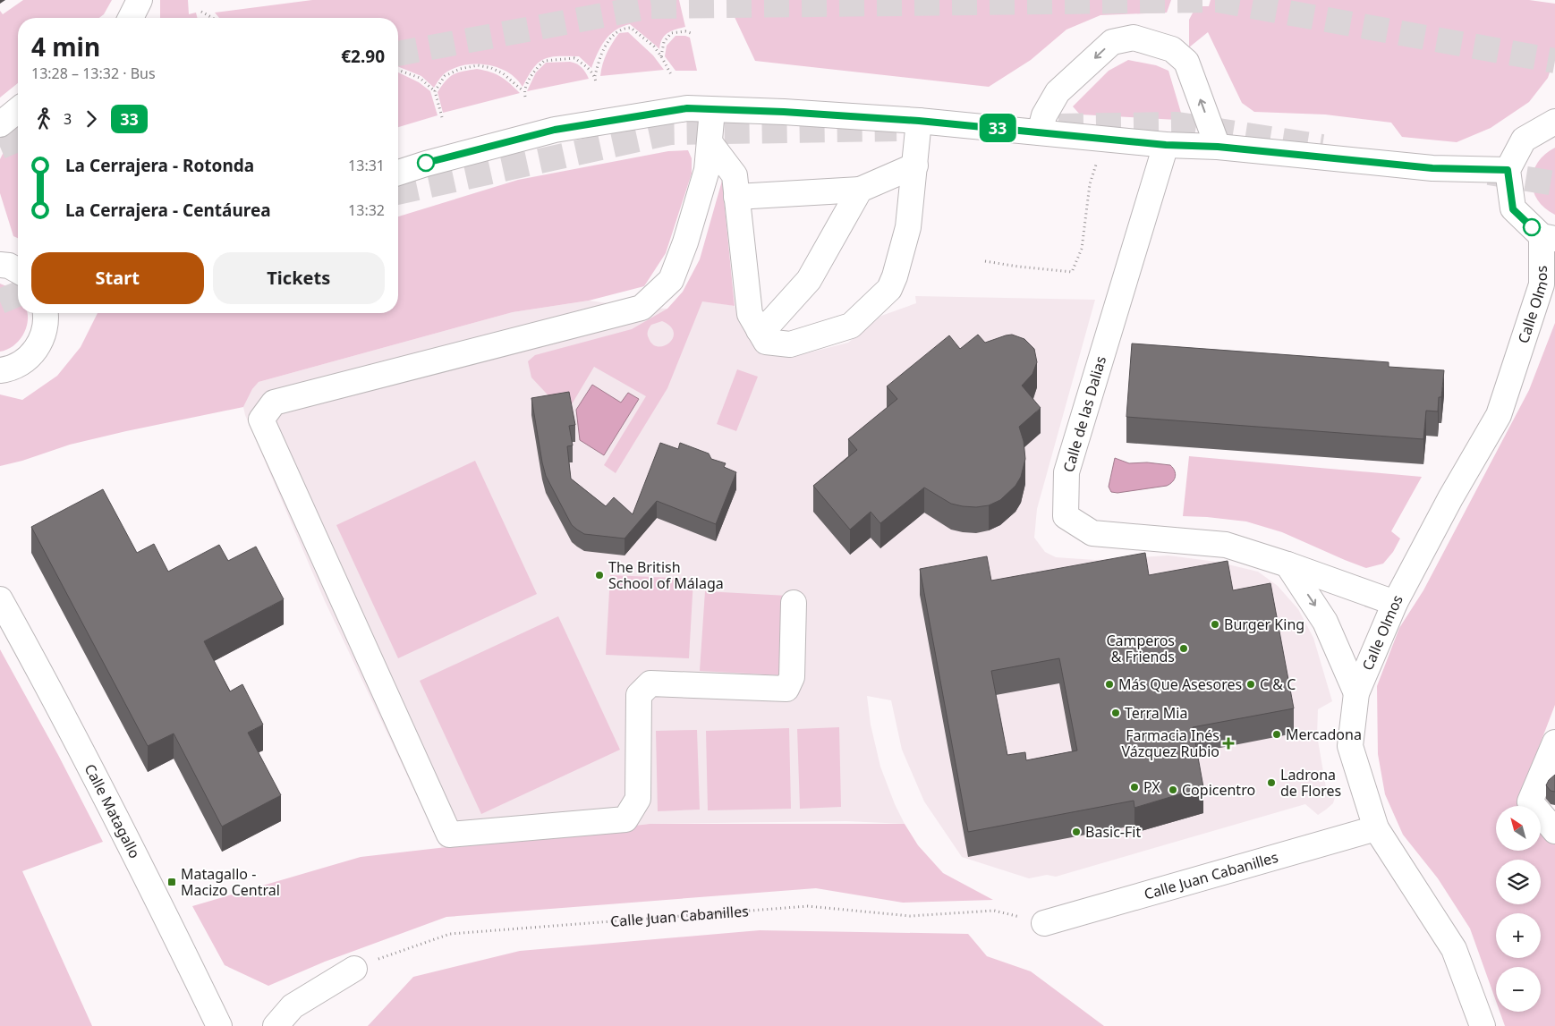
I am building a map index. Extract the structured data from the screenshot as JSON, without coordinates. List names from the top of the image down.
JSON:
{
  "streets": {
    "street": [
      "Calle Olmos",
      "Calle de las Dalias",
      "Calle Matagallo",
      "Calle Juan Cabanilles"
    ]
  },
  "crossings": [
    ["Calle Olmos", "Calle de las Dalias"],
    ["Calle Olmos", "Calle Juan Cabanilles"]
  ],
  "places": {
    "other": [
      "The British School of Málaga",
      "Burger King",
      "Camperos & Friends",
      "Más Que Asesores",
      "C & C",
      "Terra Mia",
      "Mercadona",
      "Ladrona de Flores",
      "PX",
      "Copicentro",
      "Basic-Fit"
    ],
    "health": ["Farmacia Inés Vázquez Rubio"],
    "transit": ["Matagallo - Macizo Central"]
  },
  "lines": ["bus line 33"],
  "north": "top left",
  "page": {
    "on_map": "33",
    "heading": ["4 min", "13:28 – 13:32 · Bus", "€2.90"],
    "legs": ["3", "33"],
    "list": [
      {
        "name": "La Cerrajera - Rotonda",
        "value": "13:31"
      },
      {
        "name": "La Cerrajera - Centáurea",
        "value": "13:32"
      }
    ],
    "buttons": ["Start", "Tickets"],
    "map_buttons": ["+", "−"]
  }
}
